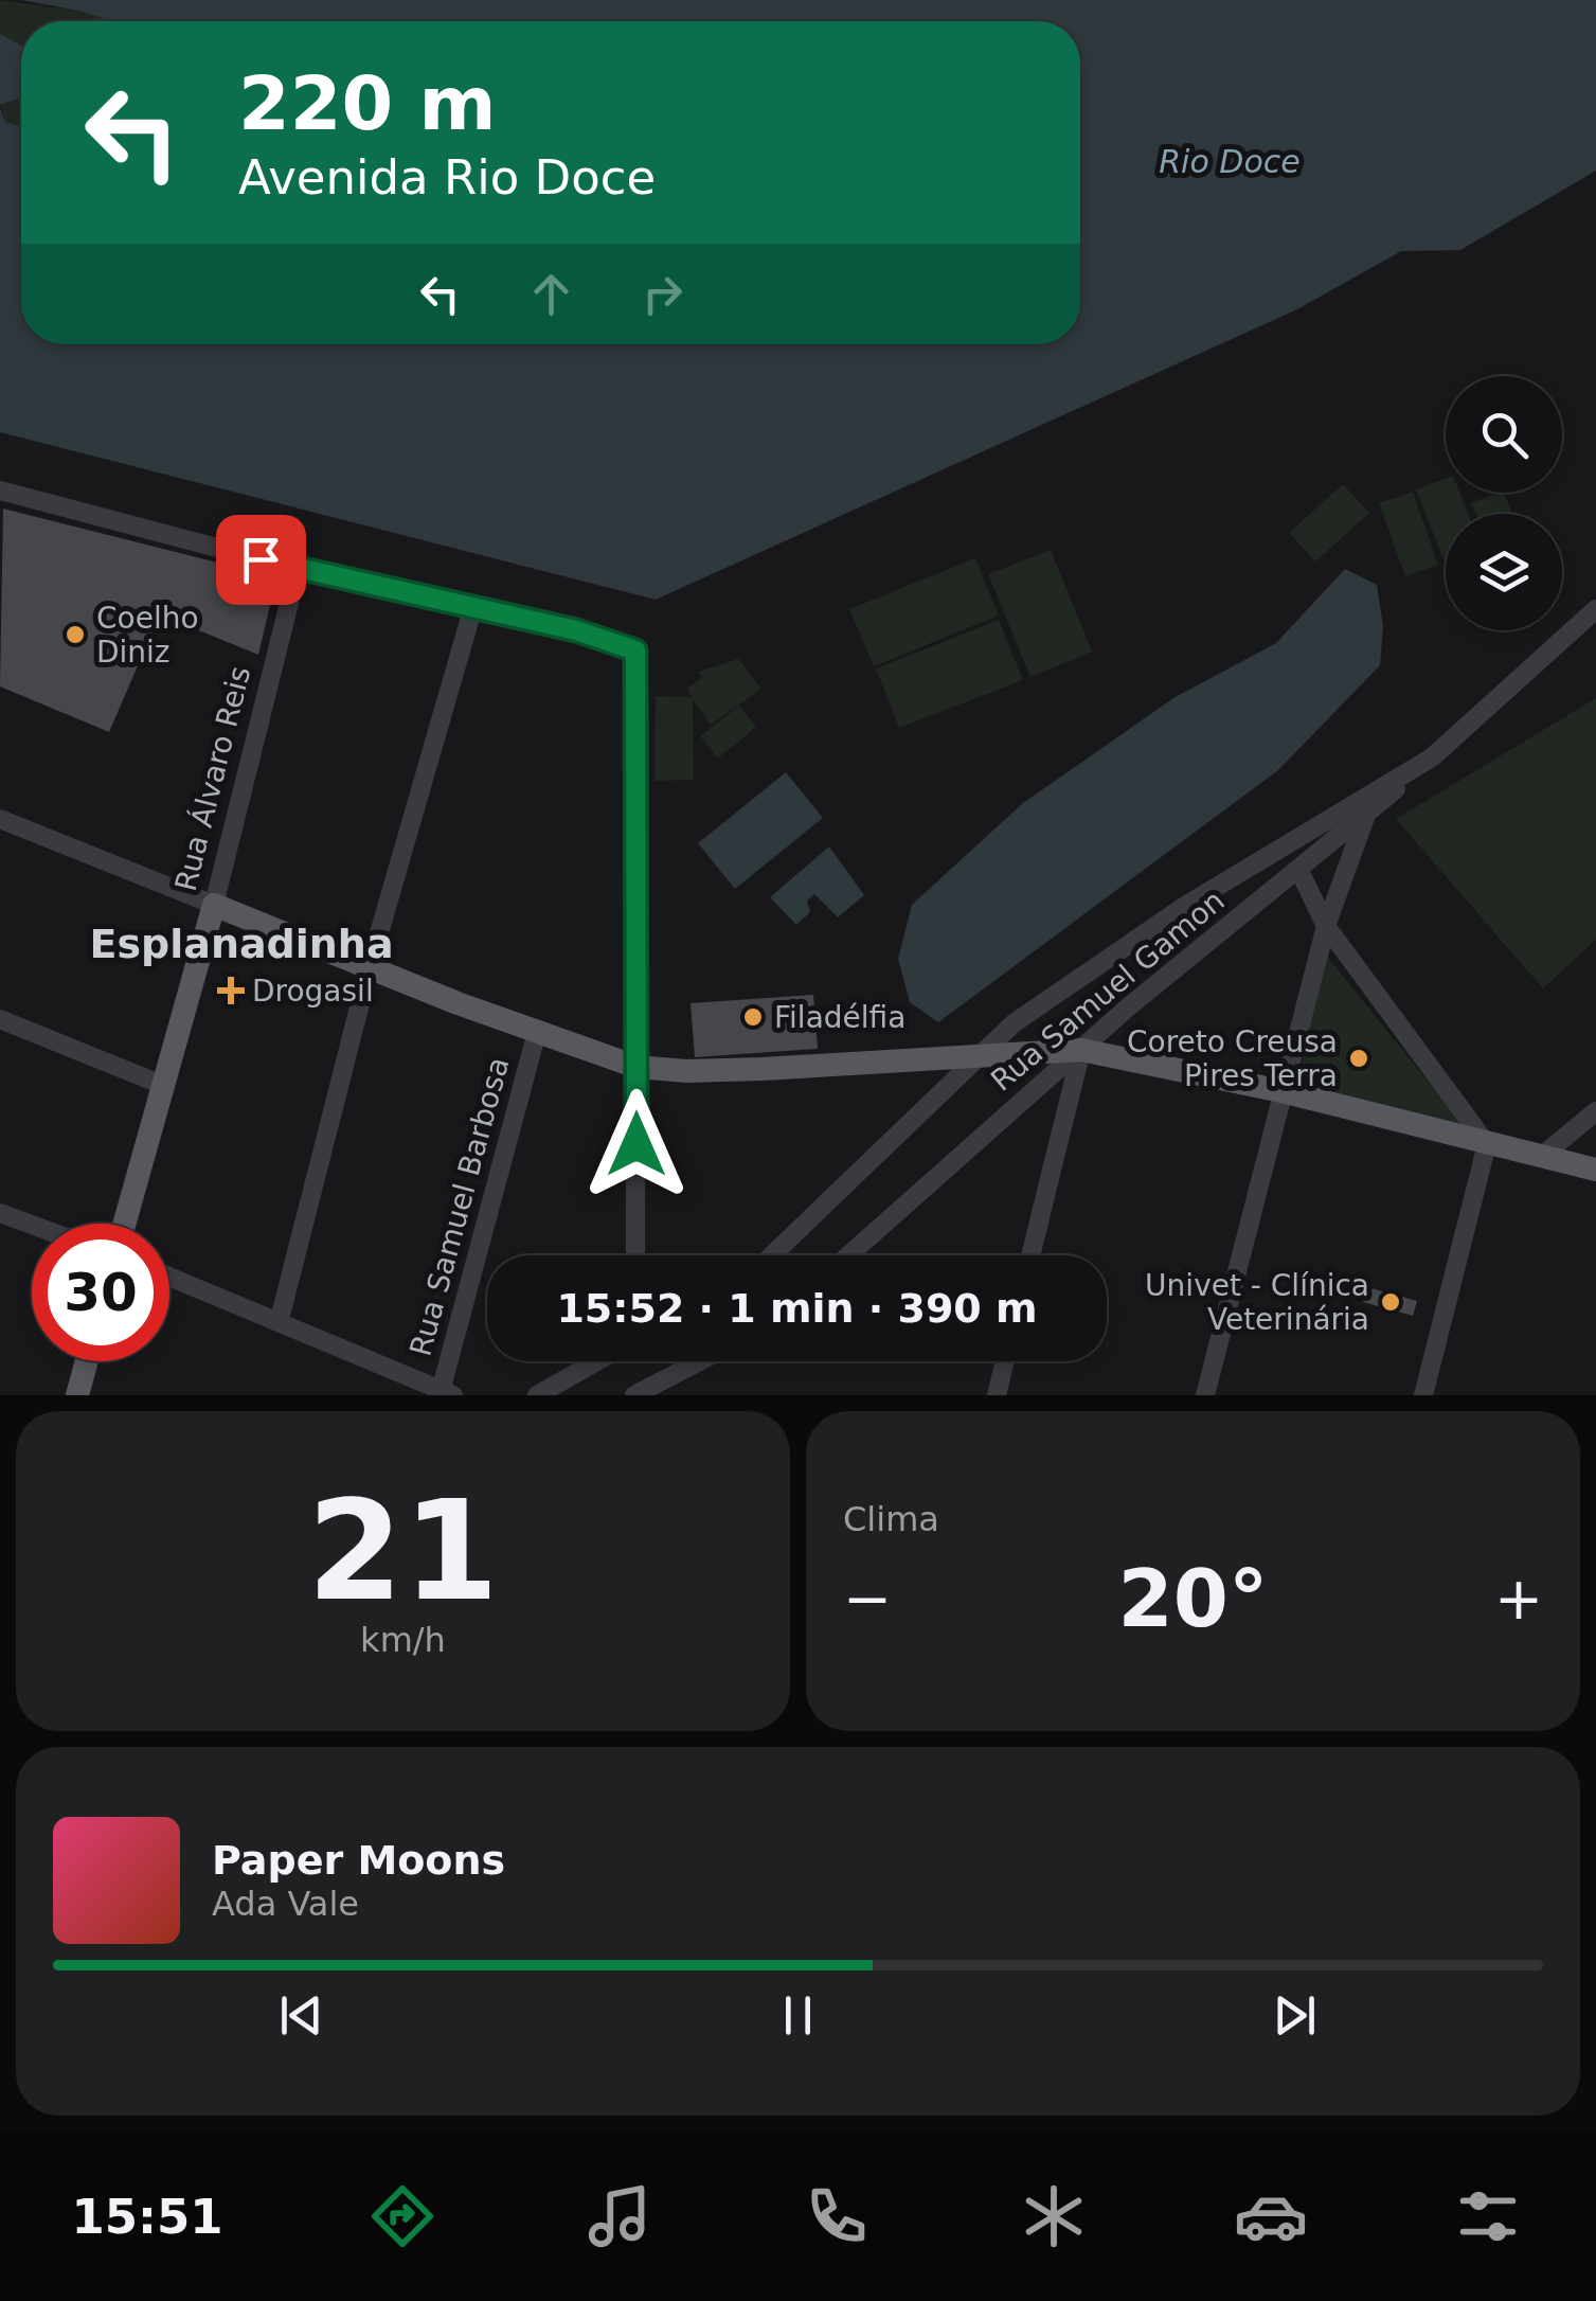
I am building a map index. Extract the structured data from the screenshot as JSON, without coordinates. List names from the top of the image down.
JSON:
{
  "streets": {
    "main road": ["Rua Álvaro Reis"],
    "street": ["Rua Samuel Gamon", "Rua Samuel Barbosa"]
  },
  "districts": ["Esplanadinha"],
  "water": ["Rio Doce"],
  "places": {
    "other": [
      "Coelho Diniz",
      "Filadélfia",
      "Coreto Creusa Pires Terra",
      "Univet - Clínica Veterinária"
    ],
    "health": ["Drogasil"]
  },
  "page": {
    "turn": ["220 m", "Avenida Rio Doce"],
    "limit": "30",
    "trip": "15:52 · 1 min · 390 m",
    "tile": [
      ["21", "km/h"],
      "Clima"
    ],
    "heat": ["−", "20°", "+"],
    "song": ["Paper Moons", "Ada Vale"],
    "tabs": "15:51"
  }
}
